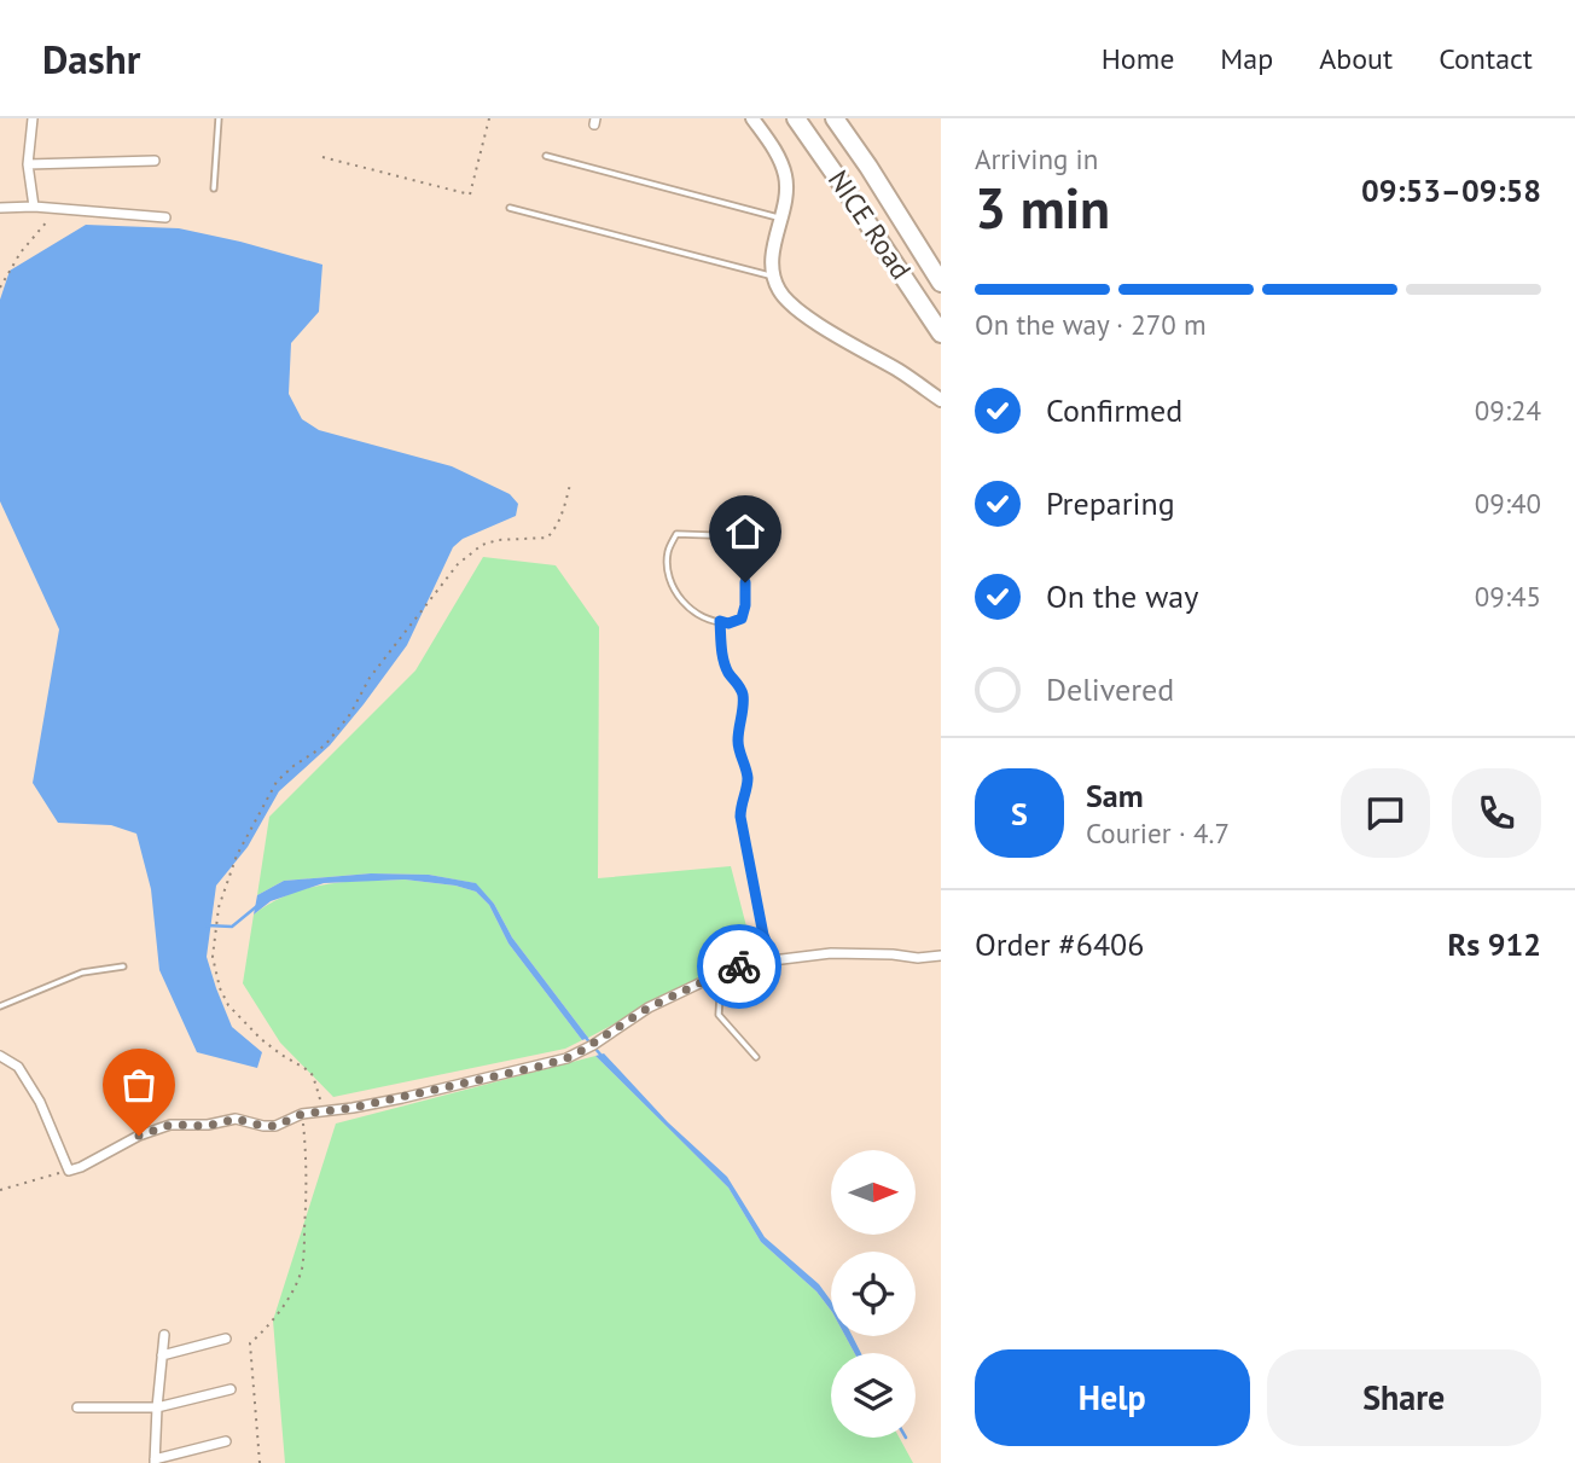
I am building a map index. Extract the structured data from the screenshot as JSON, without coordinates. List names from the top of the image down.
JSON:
{
  "streets": {
    "highway": ["NICE Road"]
  },
  "north": "right",
  "page": {
    "header": "Dashr",
    "nav": [
      "Home",
      "Map",
      "About",
      "Contact"
    ],
    "heading": ["3 min", "Arriving in", "09:53–09:58"],
    "panel": [
      "Sam",
      "Courier · 4.7",
      "Order #6406",
      "Rs 912"
    ],
    "bar": "On the way · 270 m",
    "list": [
      ["Confirmed", "09:24"],
      ["Preparing", "09:40"],
      ["On the way", "09:45"],
      "Delivered"
    ],
    "round": "S",
    "buttons": ["Help", "Share"]
  }
}
